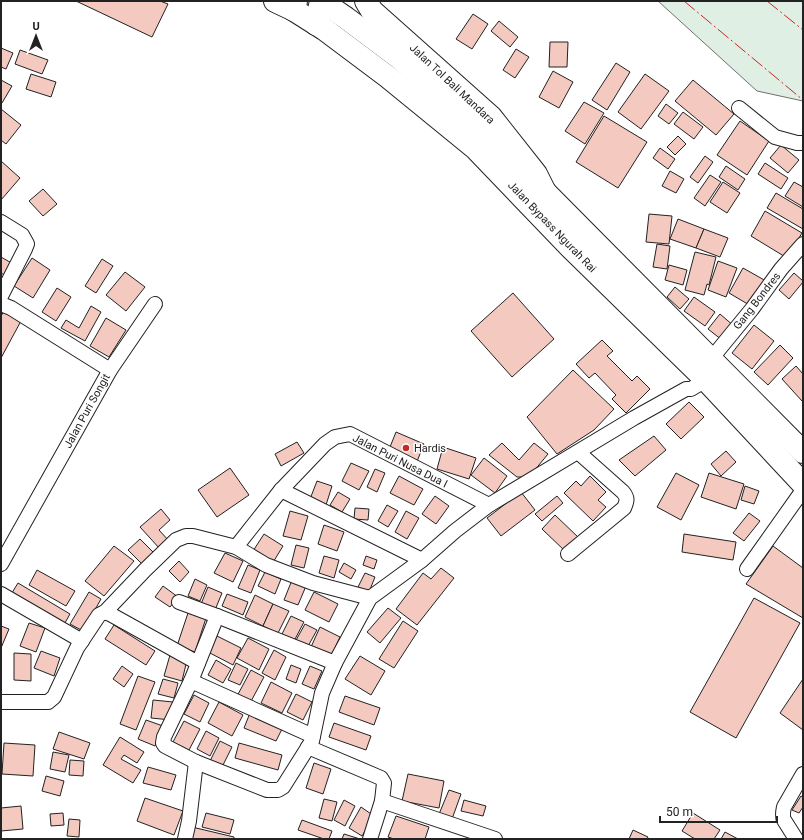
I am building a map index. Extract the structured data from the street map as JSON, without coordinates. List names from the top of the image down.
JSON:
{
  "streets": {
    "highway": ["Jalan Tol Bali Mandara", "Jalan Bypass Ngurah Rai"],
    "street": ["Gang Bondres", "Jalan Puri Songit", "Jalan Puri Nusa Dua I"]
  },
  "crossings": [
    ["Jalan Tol Bali Mandara", "Jalan Bypass Ngurah Rai"],
    ["Jalan Bypass Ngurah Rai", "Gang Bondres"]
  ],
  "places": ["Hardis"],
  "scale_bar": "50 m",
  "north": "top"
}
